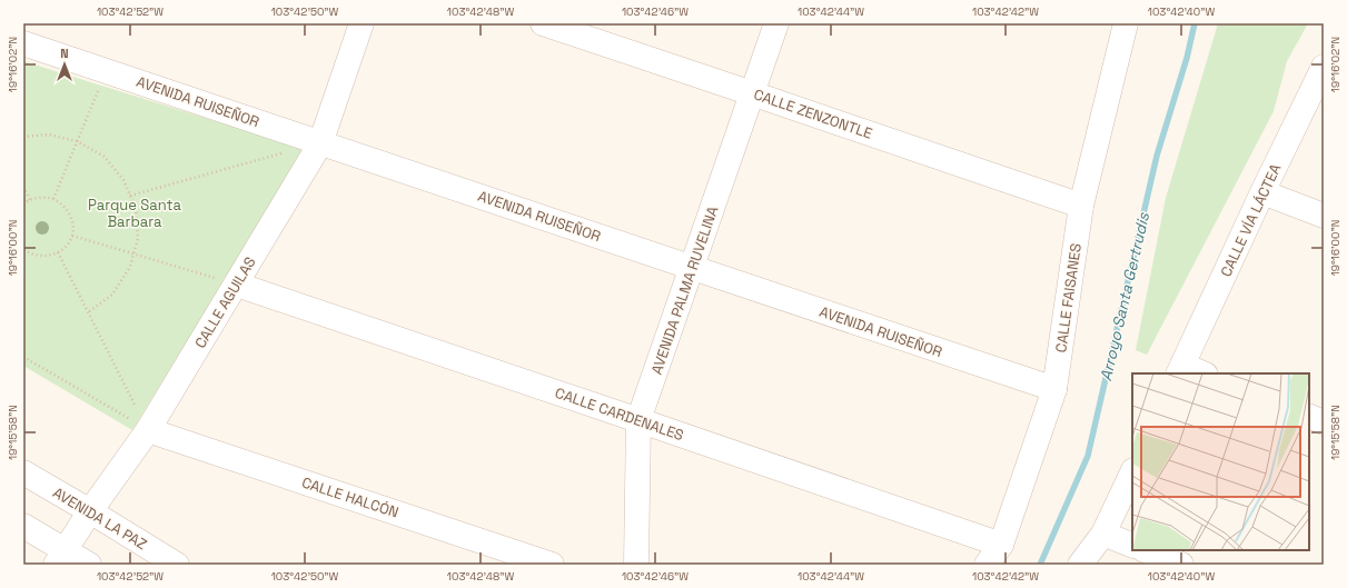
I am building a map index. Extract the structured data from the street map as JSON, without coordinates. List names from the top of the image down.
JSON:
{
  "streets": {
    "street": [
      "AVENIDA RUISEÑOR",
      "CALLE ZENZONTLE",
      "CALLE VÍA LÁCTEA",
      "AVENIDA PALMA RUVELINA",
      "CALLE FAISANES",
      "CALLE AGUILAS",
      "CALLE CARDENALES",
      "CALLE HALCÓN",
      "AVENIDA LA PAZ"
    ]
  },
  "crossings": [
    ["AVENIDA RUISEÑOR", "AVENIDA PALMA RUVELINA"],
    ["AVENIDA RUISEÑOR", "CALLE FAISANES"],
    ["AVENIDA RUISEÑOR", "CALLE AGUILAS"],
    ["CALLE ZENZONTLE", "AVENIDA PALMA RUVELINA"],
    ["CALLE ZENZONTLE", "CALLE FAISANES"],
    ["AVENIDA PALMA RUVELINA", "CALLE CARDENALES"],
    ["CALLE FAISANES", "CALLE CARDENALES"],
    ["CALLE AGUILAS", "CALLE CARDENALES"],
    ["CALLE AGUILAS", "CALLE HALCÓN"],
    ["CALLE AGUILAS", "AVENIDA LA PAZ"]
  ],
  "water": ["Arroyo Santa Gertrudis"],
  "parks": ["Parque Santa Barbara"],
  "north": "top",
  "coordinates": [
    "103°42'52\"W",
    "103°42'50\"W",
    "103°42'48\"W",
    "103°42'46\"W",
    "103°42'44\"W",
    "103°42'42\"W",
    "103°42'40\"W",
    "19°16'02\"N",
    "19°16'00\"N",
    "19°15'58\"N"
  ]
}
